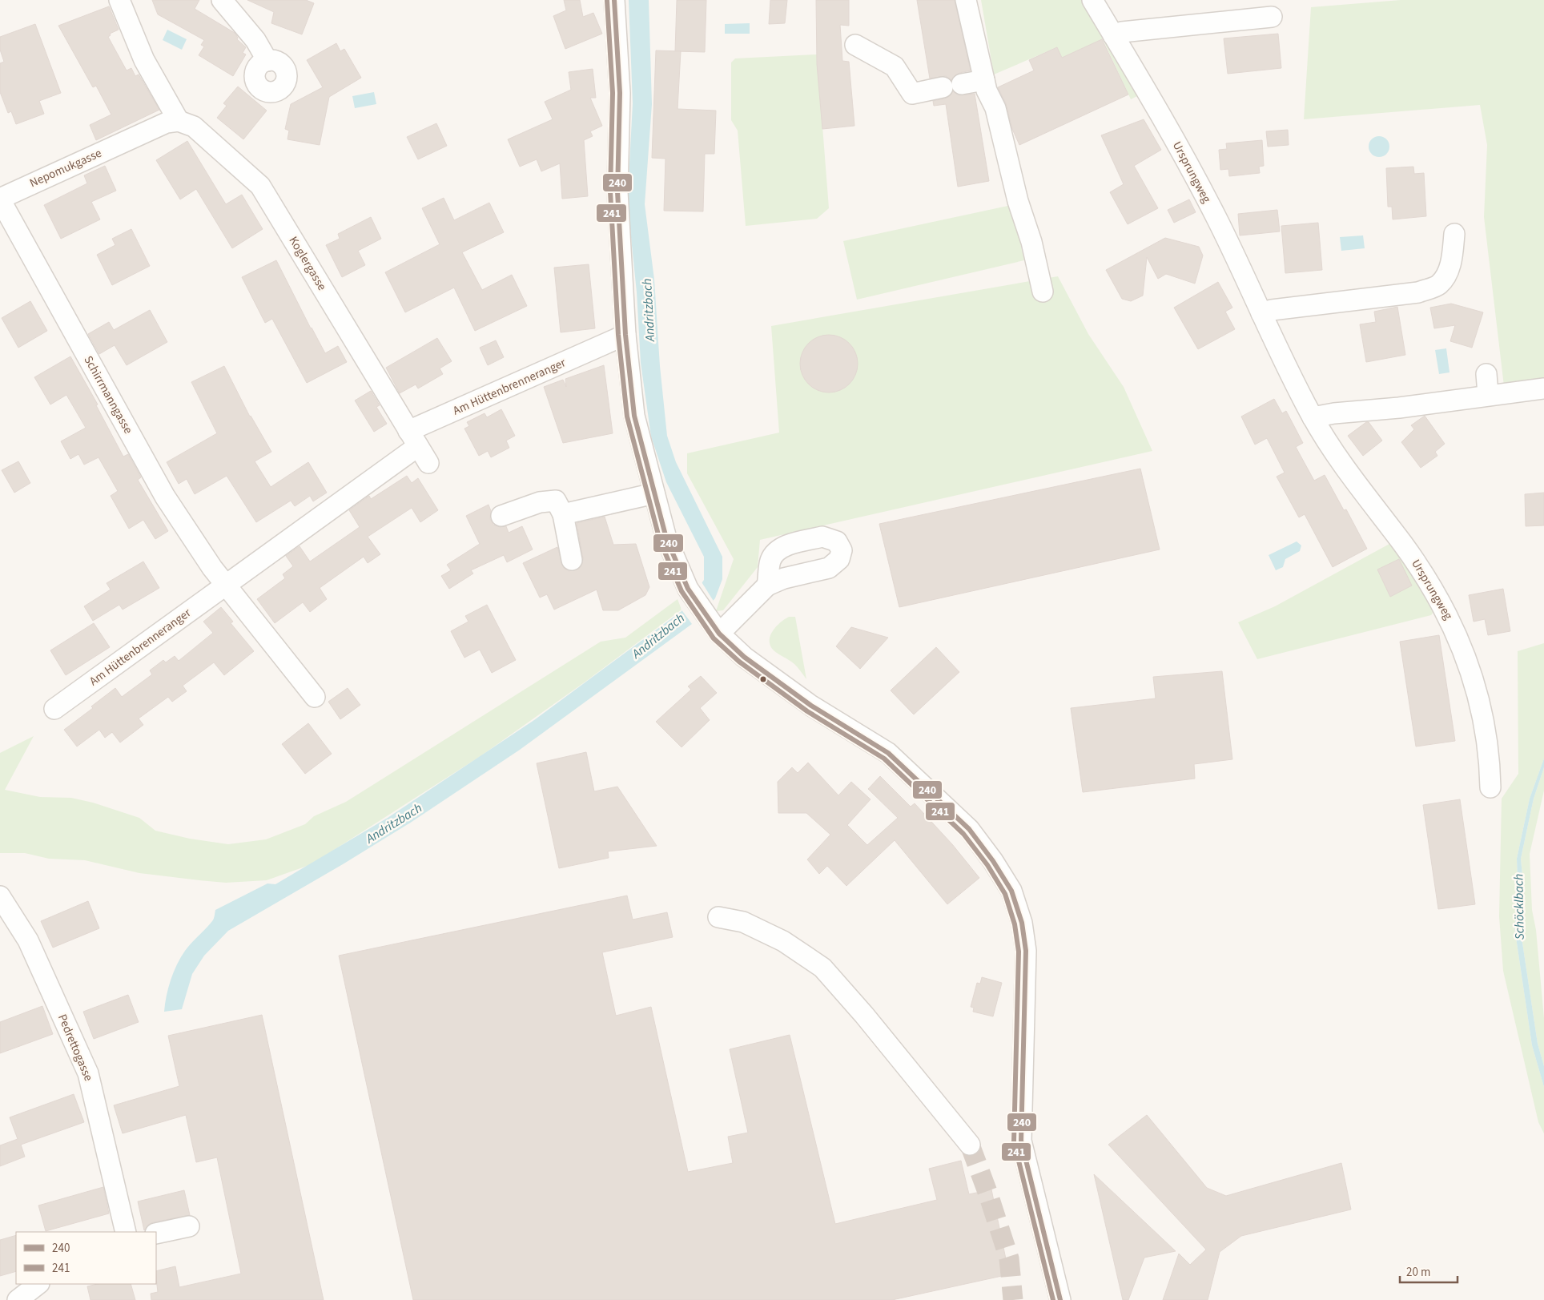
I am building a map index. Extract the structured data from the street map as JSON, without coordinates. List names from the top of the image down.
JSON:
{
  "streets": {
    "street": [
      "Nepomukgasse",
      "Ursprungweg",
      "Koglergasse",
      "Am Hüttenbrenneranger",
      "Schirrmanngasse",
      "Pedrettogasse"
    ]
  },
  "crossings": [
    ["Nepomukgasse", "Koglergasse"],
    ["Nepomukgasse", "Schirrmanngasse"],
    ["Koglergasse", "Am Hüttenbrenneranger"],
    ["Am Hüttenbrenneranger", "Schirrmanngasse"]
  ],
  "water": ["Andritzbach", "Schöcklbach"],
  "lines": ["transit line 240", "transit line 241"],
  "legend": ["240", "241"],
  "scale_bar": "20 m"
}
